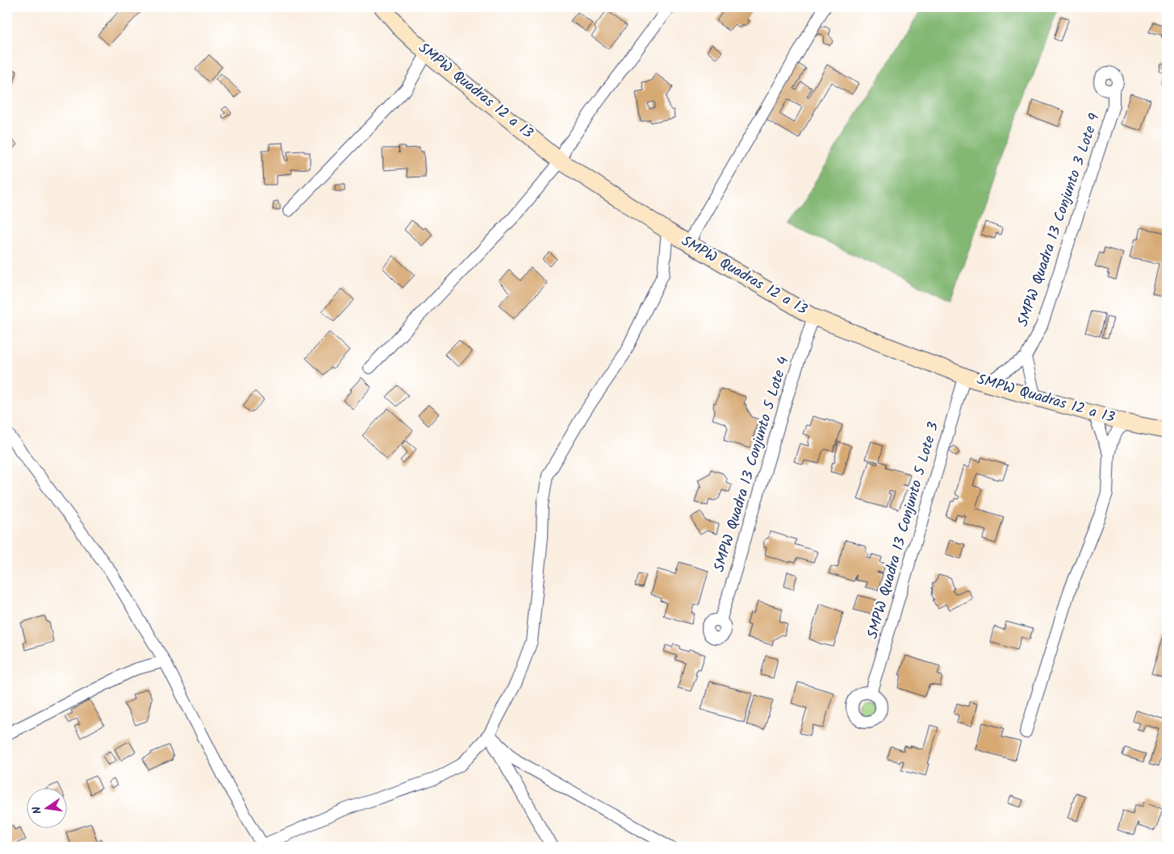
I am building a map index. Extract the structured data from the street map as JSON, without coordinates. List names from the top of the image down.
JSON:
{
  "streets": {
    "street": [
      "SMPW Quadras 12 a 13",
      "SMPW Quadra 13 Conjunto 3 Lote 9",
      "SMPW Quadra 13 Conjunto 5 Lote 4",
      "SMPW Quadra 13 Conjunto 5 Lote 3"
    ]
  },
  "crossings": [
    ["SMPW Quadras 12 a 13", "SMPW Quadra 13 Conjunto 3 Lote 9"],
    ["SMPW Quadras 12 a 13", "SMPW Quadra 13 Conjunto 5 Lote 4"],
    ["SMPW Quadras 12 a 13", "SMPW Quadra 13 Conjunto 5 Lote 3"]
  ],
  "north": "left"
}
